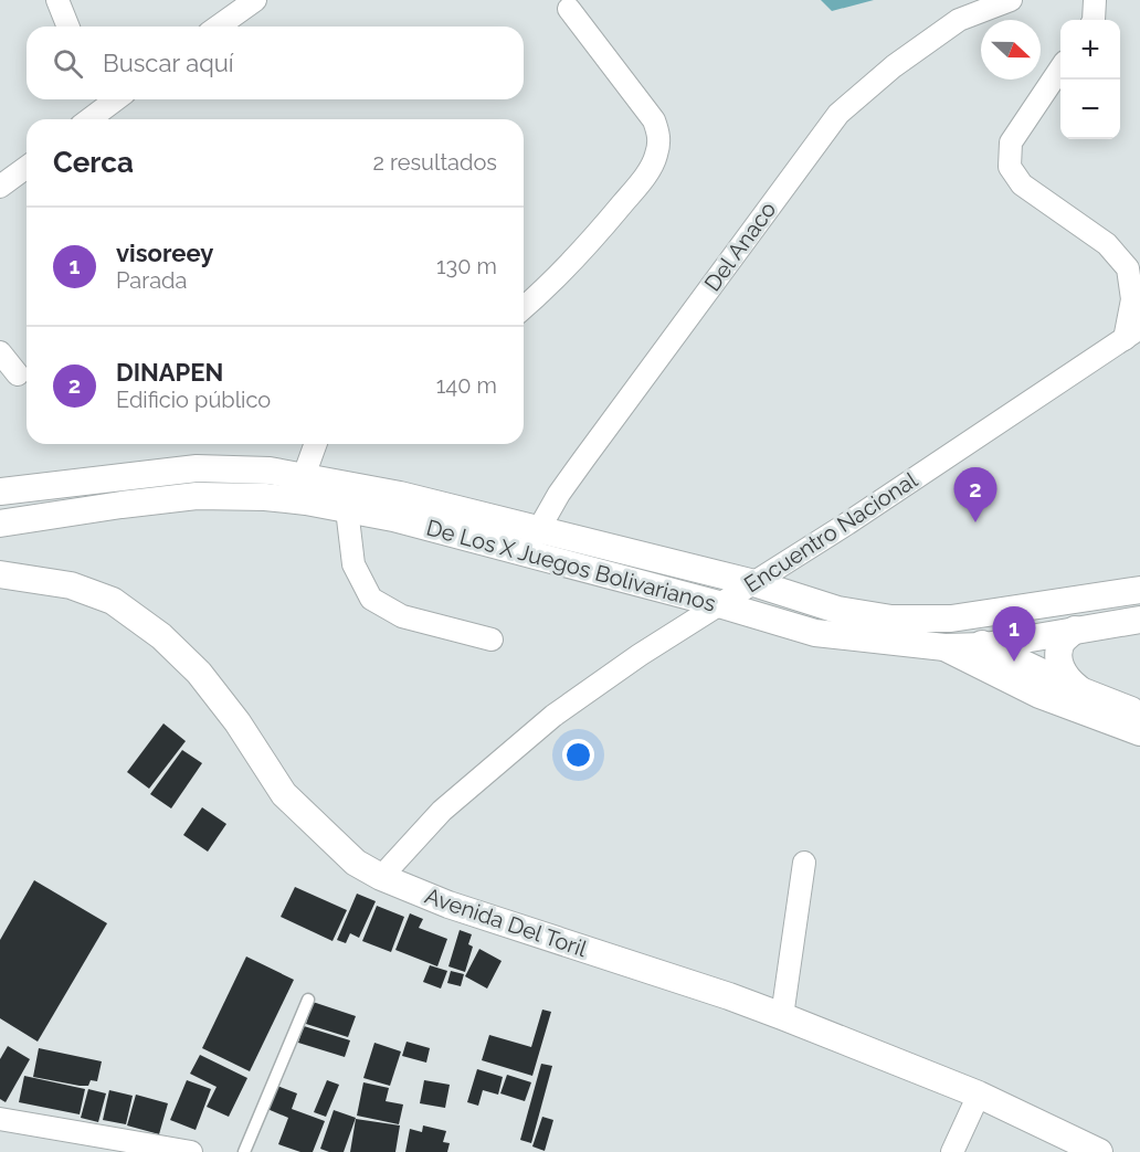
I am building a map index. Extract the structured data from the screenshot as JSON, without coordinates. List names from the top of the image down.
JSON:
{
  "streets": {
    "street": [
      "Del Anaco",
      "Encuentro Nacional",
      "De Los X Juegos Bolivarianos",
      "Avenida Del Toril"
    ]
  },
  "crossings": [
    ["Del Anaco", "De Los X Juegos Bolivarianos"],
    ["Encuentro Nacional", "De Los X Juegos Bolivarianos"],
    ["Encuentro Nacional", "Avenida Del Toril"]
  ],
  "north": "right",
  "page": {
    "map_buttons": ["+", "−"],
    "search": "Buscar aquí",
    "heading": ["Cerca", "2 resultados"],
    "list": [
      {
        "mark": "1",
        "name": "visoreey",
        "note": "Parada",
        "value": "130 m"
      },
      {
        "mark": "2",
        "name": "DINAPEN",
        "note": "Edificio público",
        "value": "140 m"
      }
    ],
    "pins": ["2", "1"]
  }
}
